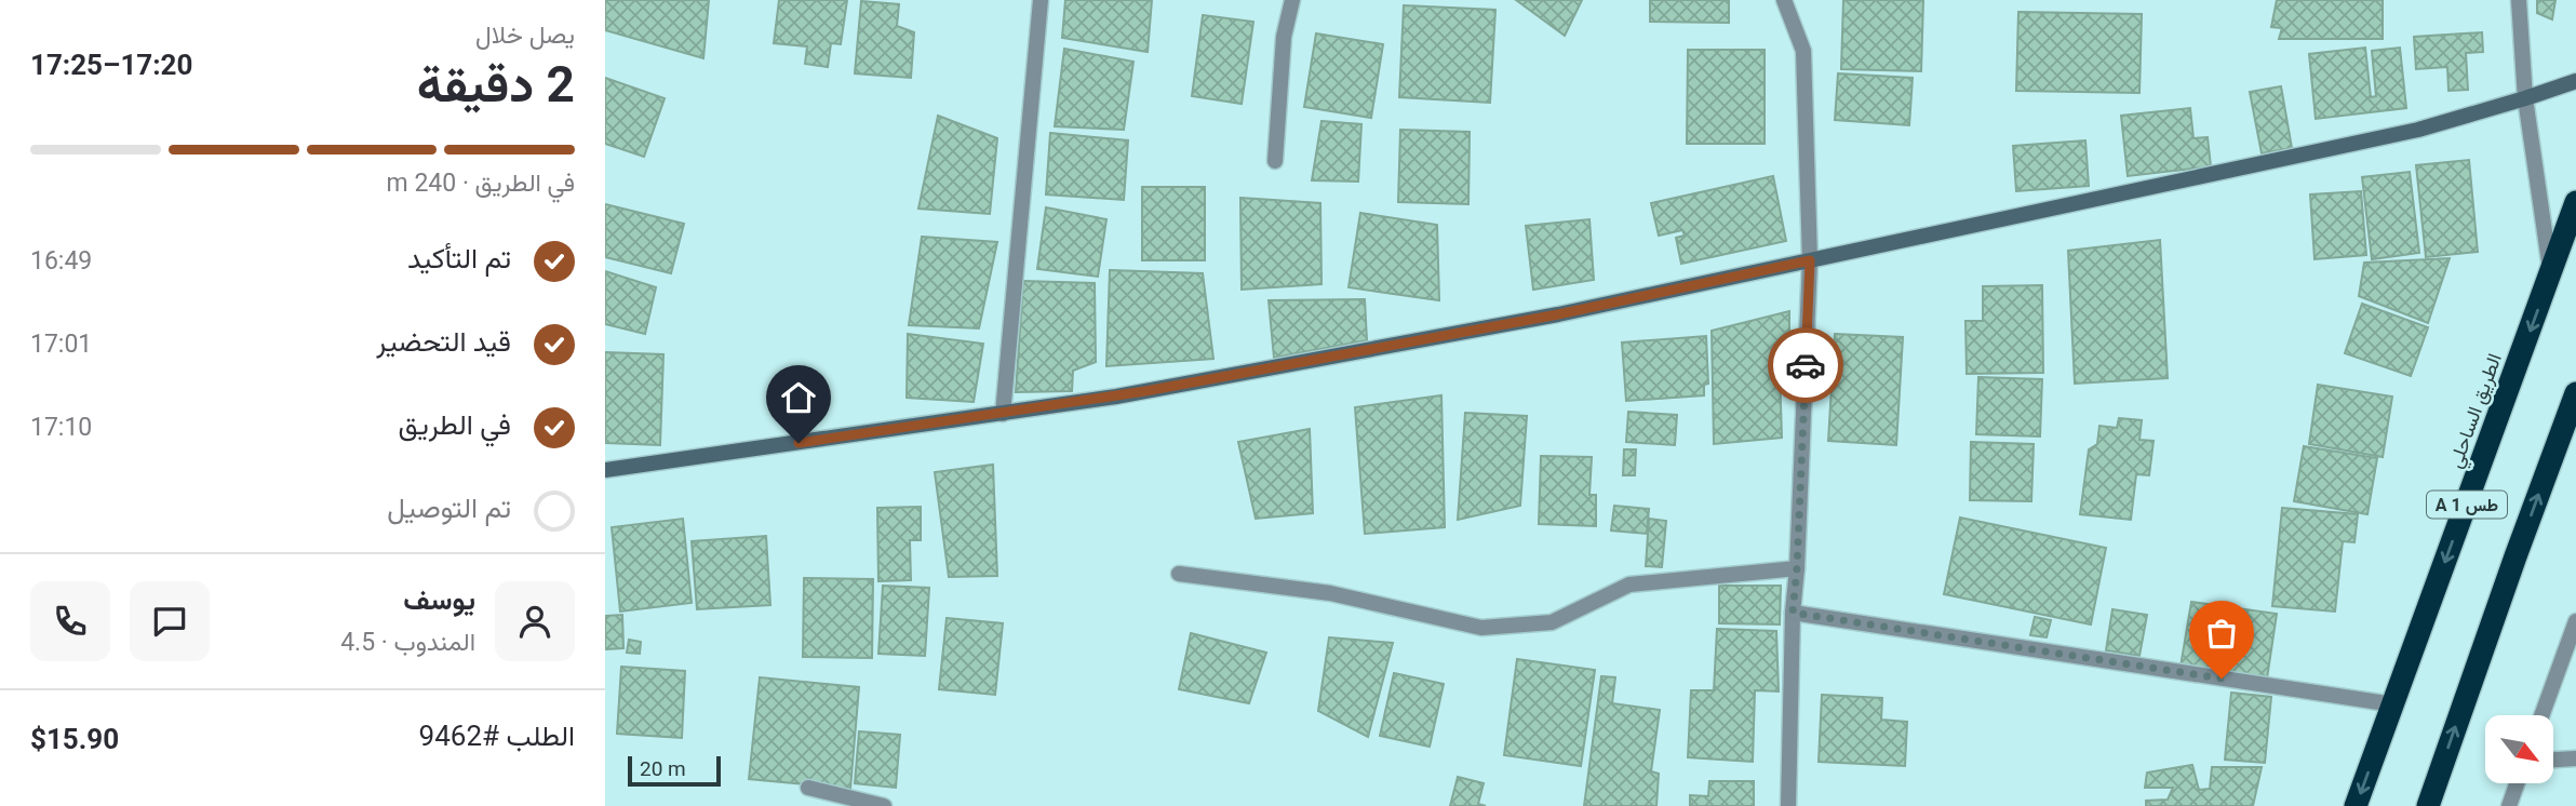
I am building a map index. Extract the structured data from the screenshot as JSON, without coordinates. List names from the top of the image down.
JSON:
{
  "streets": {
    "highway": ["الطريق الساحلي", "A 1 طس"]
  },
  "scale_bar": "20 m",
  "north": "bottom right",
  "page": {
    "heading": ["2 دقيقة", "يصل خلال", "17:20–17:25"],
    "panel": [
      "يوسف",
      "المندوب · 4.5",
      "الطلب #9462",
      "$15.90"
    ],
    "bar": "في الطريق · 240 m",
    "list": [
      ["تم التأكيد", "16:49"],
      ["قيد التحضير", "17:01"],
      ["في الطريق", "17:10"],
      "تم التوصيل"
    ],
    "scale": "20 m"
  }
}
